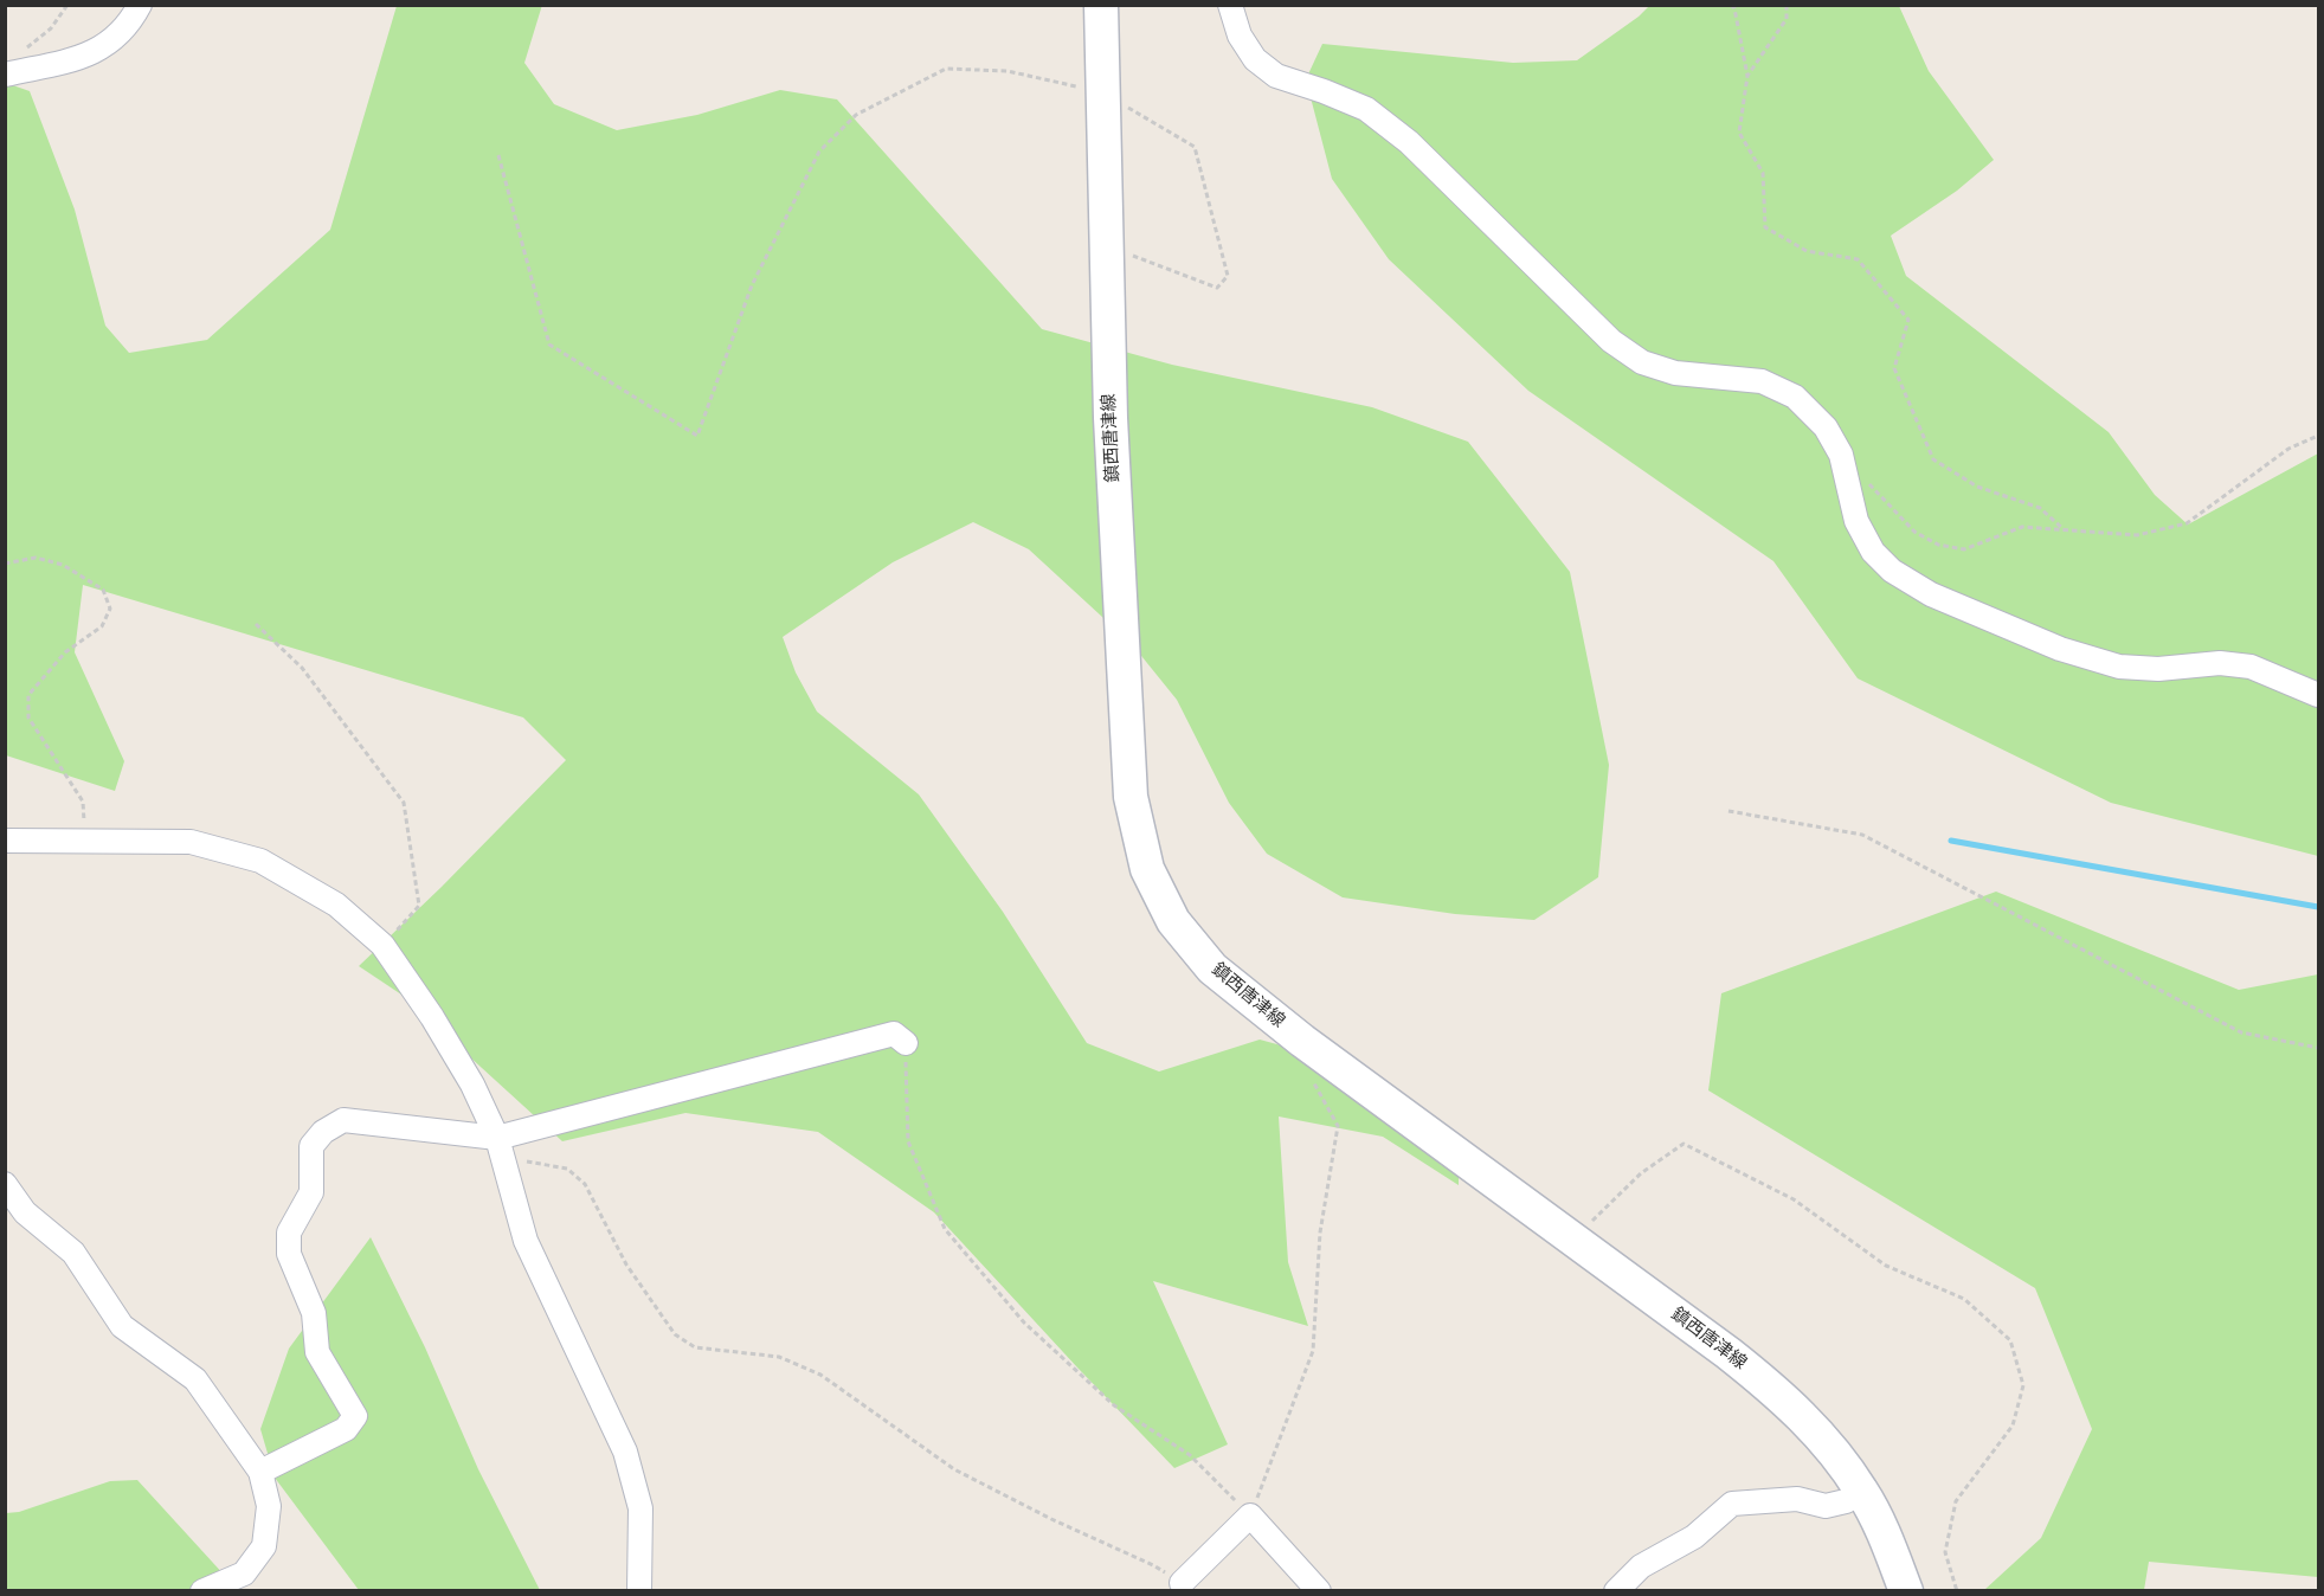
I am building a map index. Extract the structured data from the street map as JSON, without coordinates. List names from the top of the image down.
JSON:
{
  "streets": {
    "main road": ["鎮西唐津線"]
  }
}
